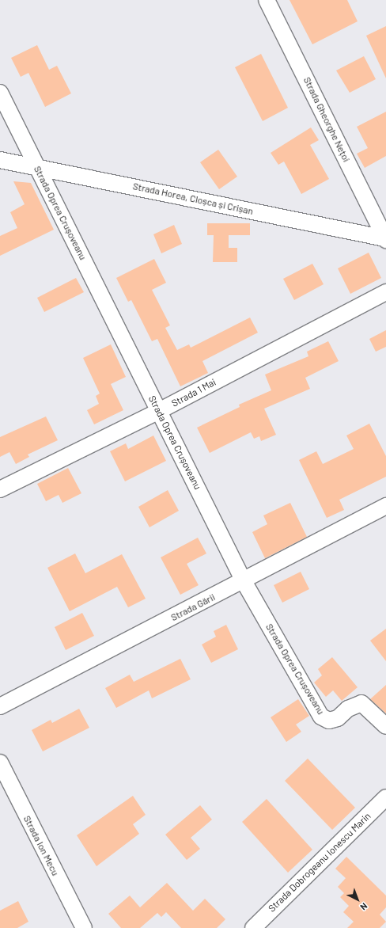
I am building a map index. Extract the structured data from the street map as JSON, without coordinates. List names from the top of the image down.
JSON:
{
  "streets": {
    "street": [
      "Strada Gheorghe Nețoi",
      "Strada Horea, Cloșca și Crișan",
      "Strada Oprea Crușoveanu",
      "Strada 1 Mai",
      "Strada Gării",
      "Strada Ion Mecu",
      "Strada Dobrogeanu Ionescu Marin"
    ]
  },
  "crossings": [
    ["Strada Gheorghe Nețoi", "Strada Horea, Cloșca și Crișan"],
    ["Strada Horea, Cloșca și Crișan", "Strada Oprea Crușoveanu"],
    ["Strada Oprea Crușoveanu", "Strada 1 Mai"],
    ["Strada Oprea Crușoveanu", "Strada Gării"]
  ],
  "north": "bottom right"
}
